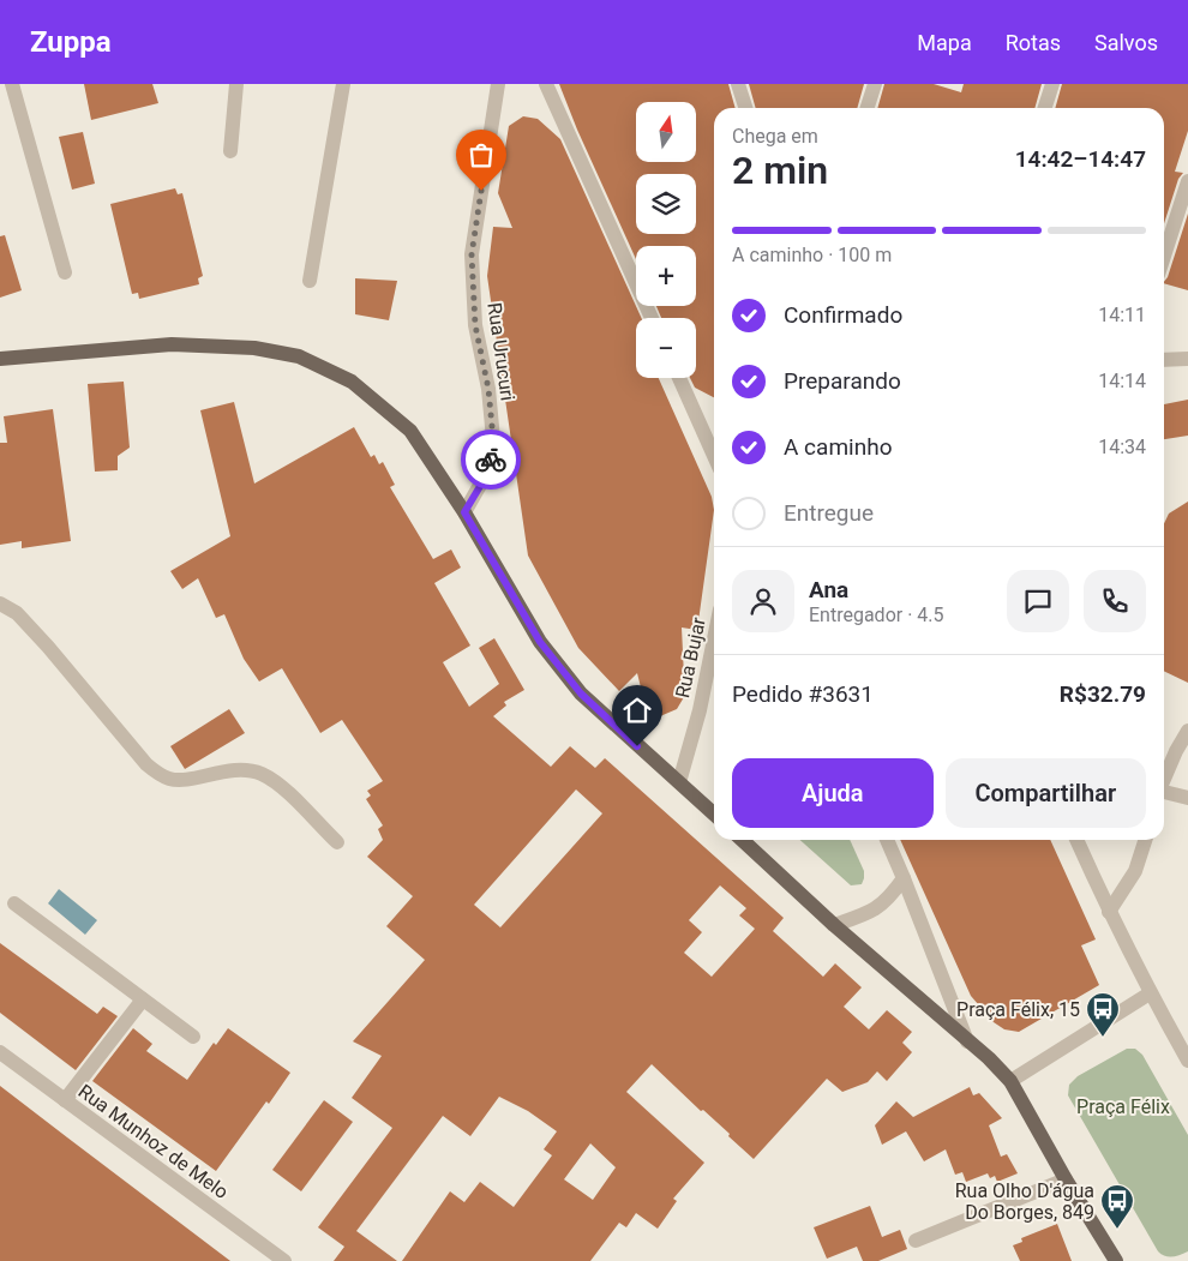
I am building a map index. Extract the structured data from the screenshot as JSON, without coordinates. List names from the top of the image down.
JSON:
{
  "streets": {
    "street": ["Rua Urucuri", "Rua Bujar", "Rua Munhoz de Melo"]
  },
  "parks": ["Praça Félix"],
  "places": {
    "bus stop": ["Praça Félix, 15", "Rua Olho D'água Do Borges, 849"]
  },
  "north": "top",
  "page": {
    "header": "Zuppa",
    "nav": ["Mapa", "Rotas", "Salvos"],
    "map_buttons": ["+", "−"],
    "heading": ["2 min", "Chega em", "14:42–14:47"],
    "panel": [
      "Ana",
      "Entregador · 4.5",
      "Pedido #3631",
      "R$32.79"
    ],
    "bar": "A caminho · 100 m",
    "list": [
      ["Confirmado", "14:11"],
      ["Preparando", "14:14"],
      ["A caminho", "14:34"],
      "Entregue"
    ],
    "buttons": ["Ajuda", "Compartilhar"]
  }
}
